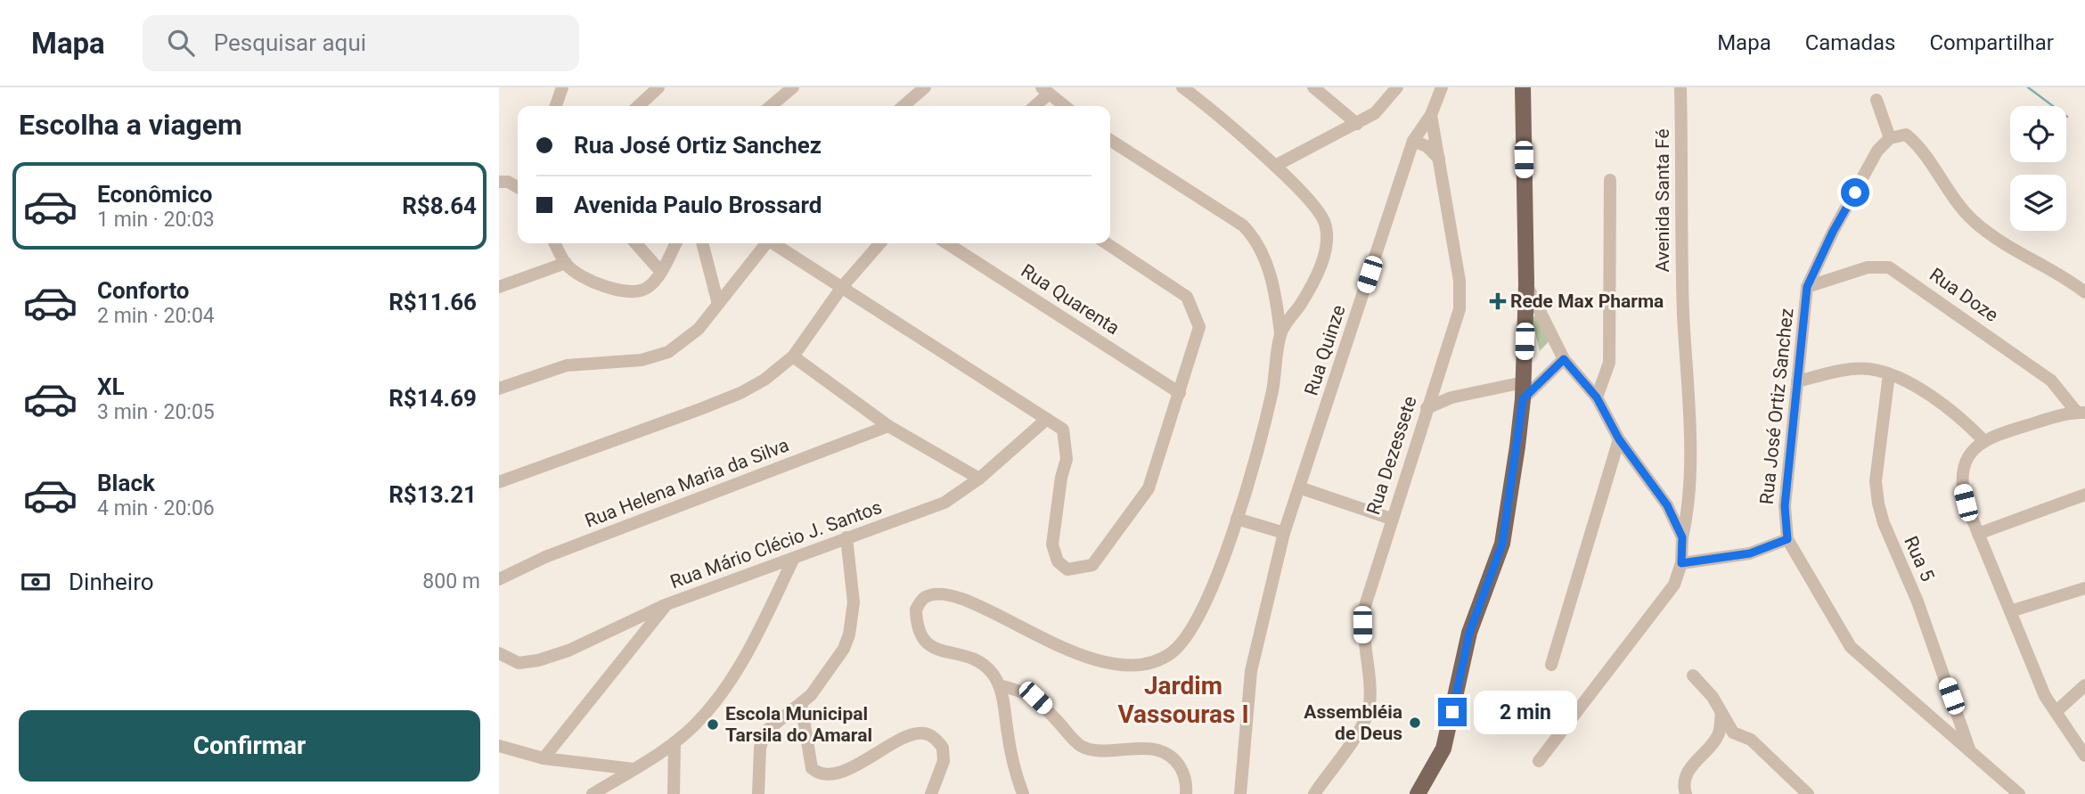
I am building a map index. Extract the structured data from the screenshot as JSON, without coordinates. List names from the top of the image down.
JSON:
{
  "streets": {
    "street": [
      "Avenida Santa Fé",
      "Rua Doze",
      "Rua Quarenta",
      "Rua Quinze",
      "Rua José Ortiz Sanchez",
      "Rua Dezessete",
      "Rua Helena Maria da Silva",
      "Rua Mário Clécio J. Santos",
      "Rua 5"
    ]
  },
  "crossings": [
    ["Rua Doze", "Rua José Ortiz Sanchez"],
    ["Rua Quinze", "Rua Dezessete"],
    ["Rua José Ortiz Sanchez", "Rua 5"]
  ],
  "districts": ["Jardim Vassouras I"],
  "places": {
    "health": ["Rede Max Pharma"],
    "other": ["Assembléia de Deus", "Escola Municipal Tarsila do Amaral"]
  },
  "page": {
    "header": "Mapa",
    "search": "Pesquisar aqui",
    "nav": ["Mapa", "Camadas", "Compartilhar"],
    "heading": "Escolha a viagem",
    "banner": ["Rua José Ortiz Sanchez", "Avenida Paulo Brossard"],
    "list": [
      {
        "name": "Econômico",
        "note": "1 min · 20:03",
        "value": "R$8.64"
      },
      {
        "name": "Conforto",
        "note": "2 min · 20:04",
        "value": "R$11.66"
      },
      {
        "name": "XL",
        "note": "3 min · 20:05",
        "value": "R$14.69"
      },
      {
        "name": "Black",
        "note": "4 min · 20:06",
        "value": "R$13.21"
      }
    ],
    "pay": ["Dinheiro", "800 m"],
    "bubble": "2 min",
    "buttons": "Confirmar"
  }
}
